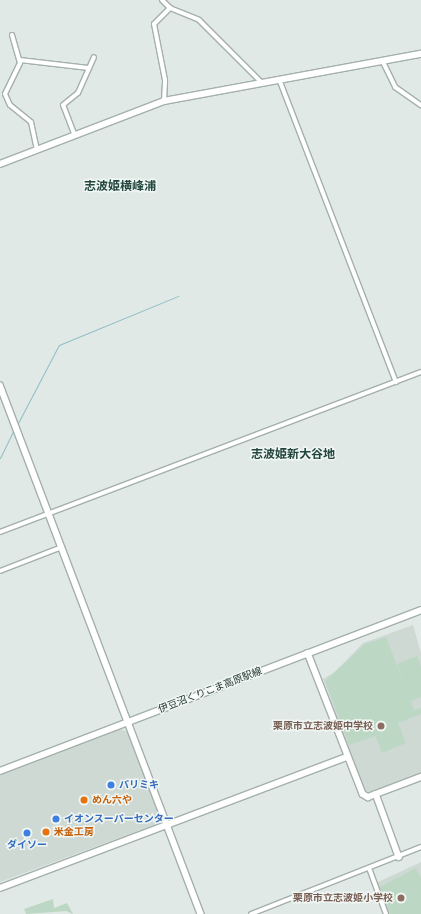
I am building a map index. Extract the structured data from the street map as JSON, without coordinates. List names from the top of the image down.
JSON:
{
  "streets": {
    "street": ["伊豆沼くりこま高原駅線"]
  },
  "districts": ["志波姫横峰浦", "志波姫新大谷地"],
  "places": [
    "栗原市立志波姫中学校",
    "パリミキ",
    "めん六や",
    "イオンスーパーセンター",
    "米金工房",
    "ダイソー",
    "栗原市立志波姫小学校"
  ]
}
